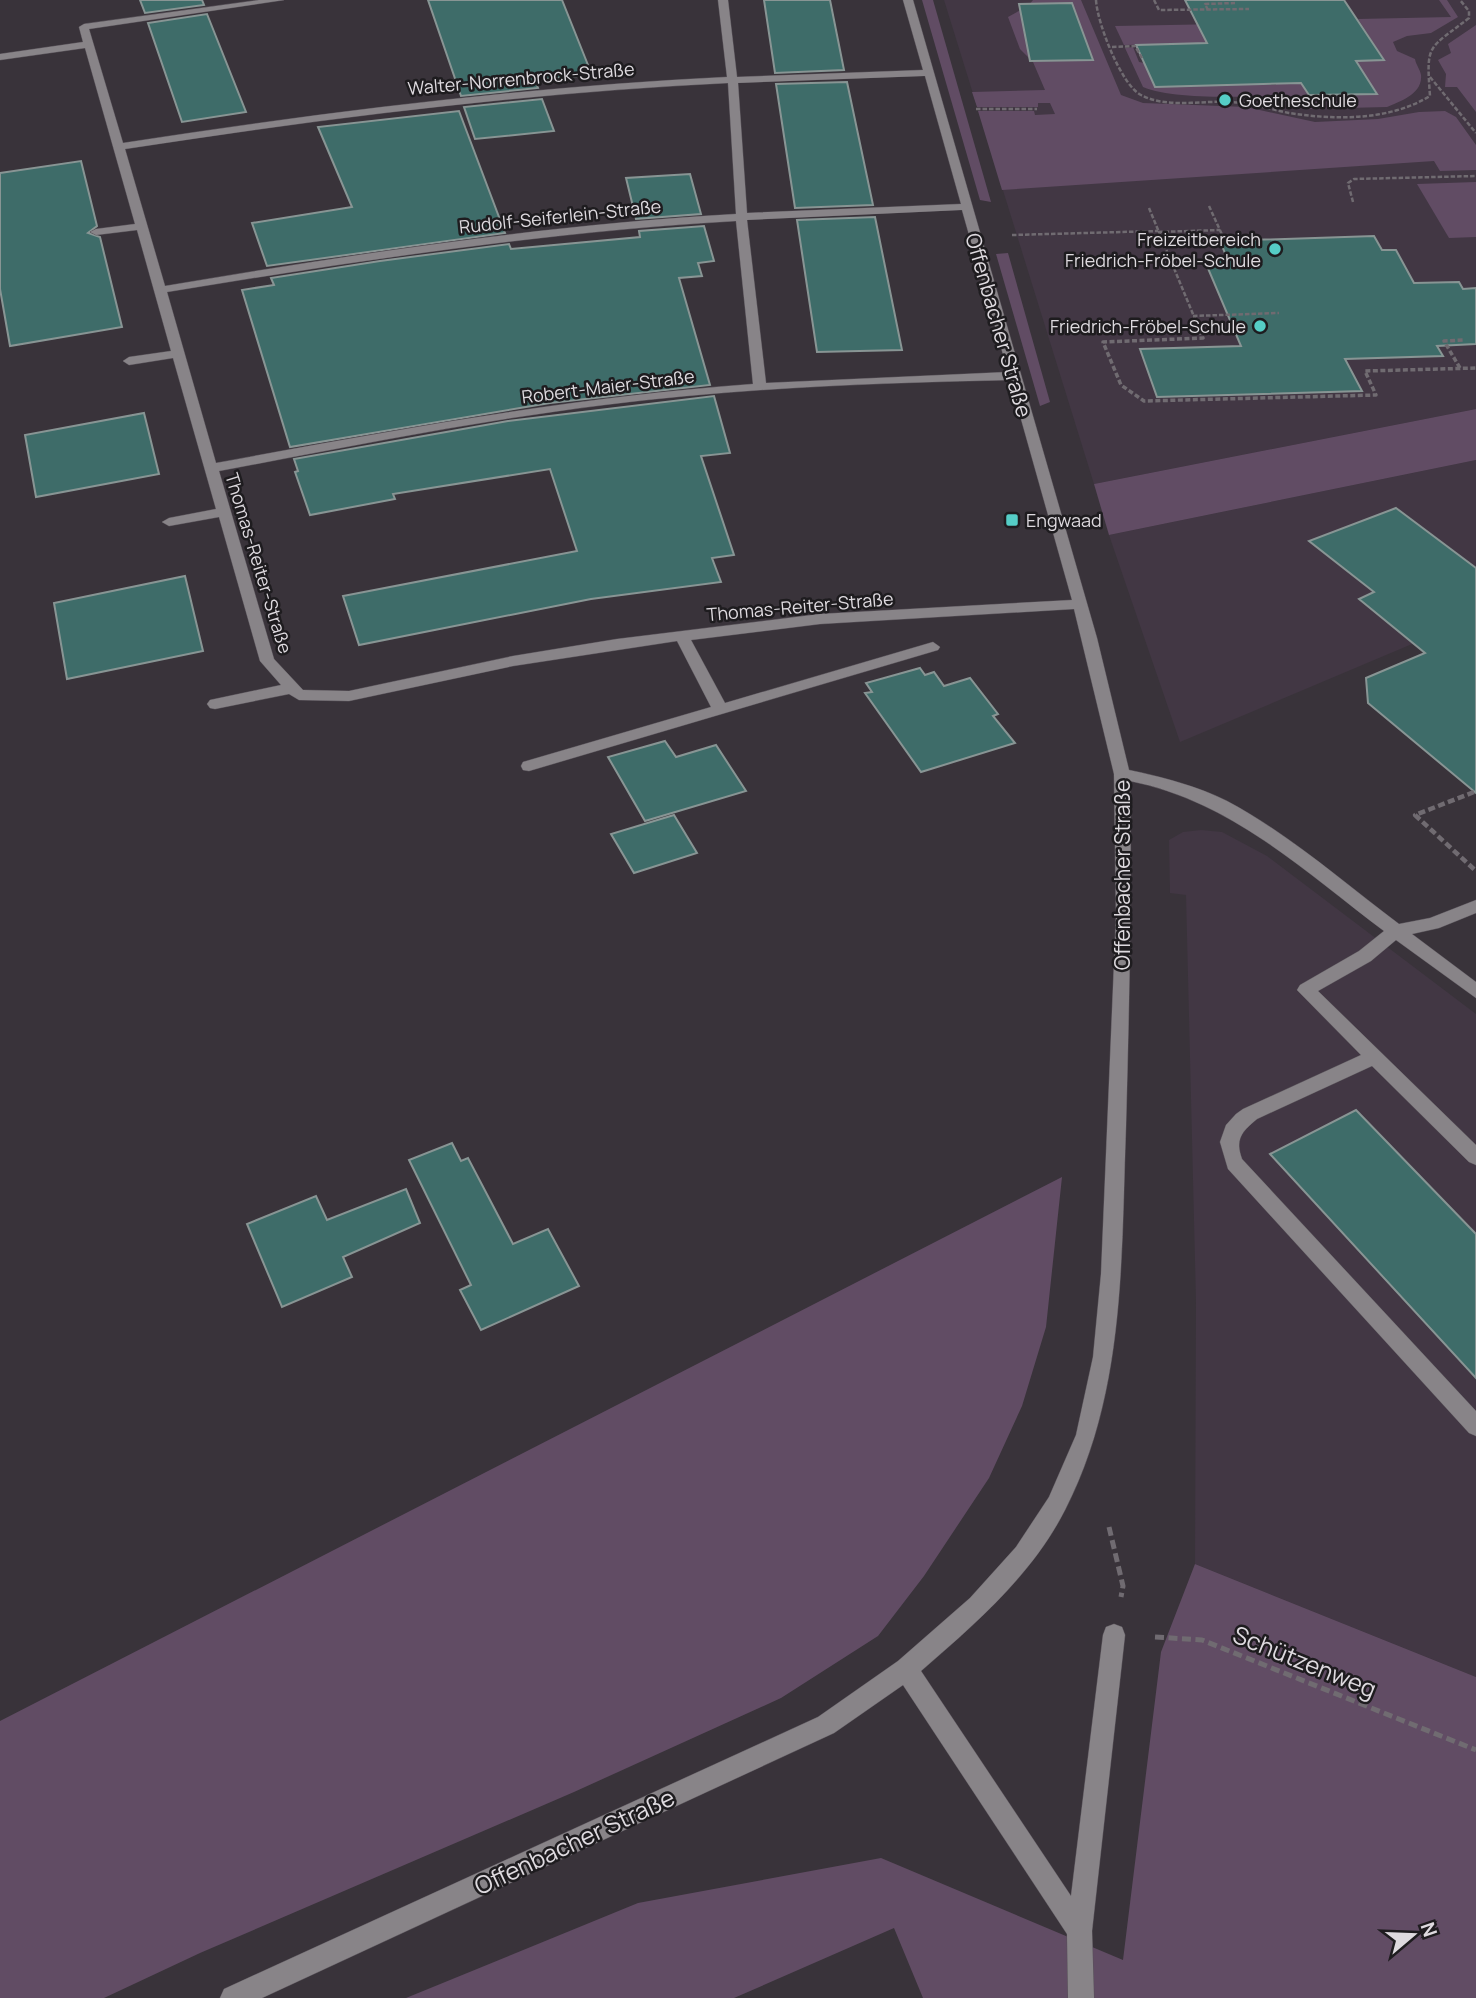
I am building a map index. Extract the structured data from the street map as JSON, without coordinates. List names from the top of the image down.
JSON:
{
  "streets": {
    "street": [
      "Walter-Norrenbrock-Straße",
      "Rudolf-Seiferlein-Straße",
      "Offenbacher Straße",
      "Robert-Maier-Straße",
      "Thomas-Reiter-Straße"
    ],
    "path": ["Schützenweg"]
  },
  "crossings": [
    ["Walter-Norrenbrock-Straße", "Offenbacher Straße"],
    ["Walter-Norrenbrock-Straße", "Thomas-Reiter-Straße"],
    ["Rudolf-Seiferlein-Straße", "Offenbacher Straße"],
    ["Rudolf-Seiferlein-Straße", "Thomas-Reiter-Straße"],
    ["Offenbacher Straße", "Robert-Maier-Straße"],
    ["Offenbacher Straße", "Thomas-Reiter-Straße"],
    ["Robert-Maier-Straße", "Thomas-Reiter-Straße"]
  ],
  "places": {
    "other": ["Goetheschule", "Freizeitbereich Friedrich-Fröbel-Schule", "Friedrich-Fröbel-Schule"],
    "transit": ["Engwaad"]
  },
  "north": "right"
}
